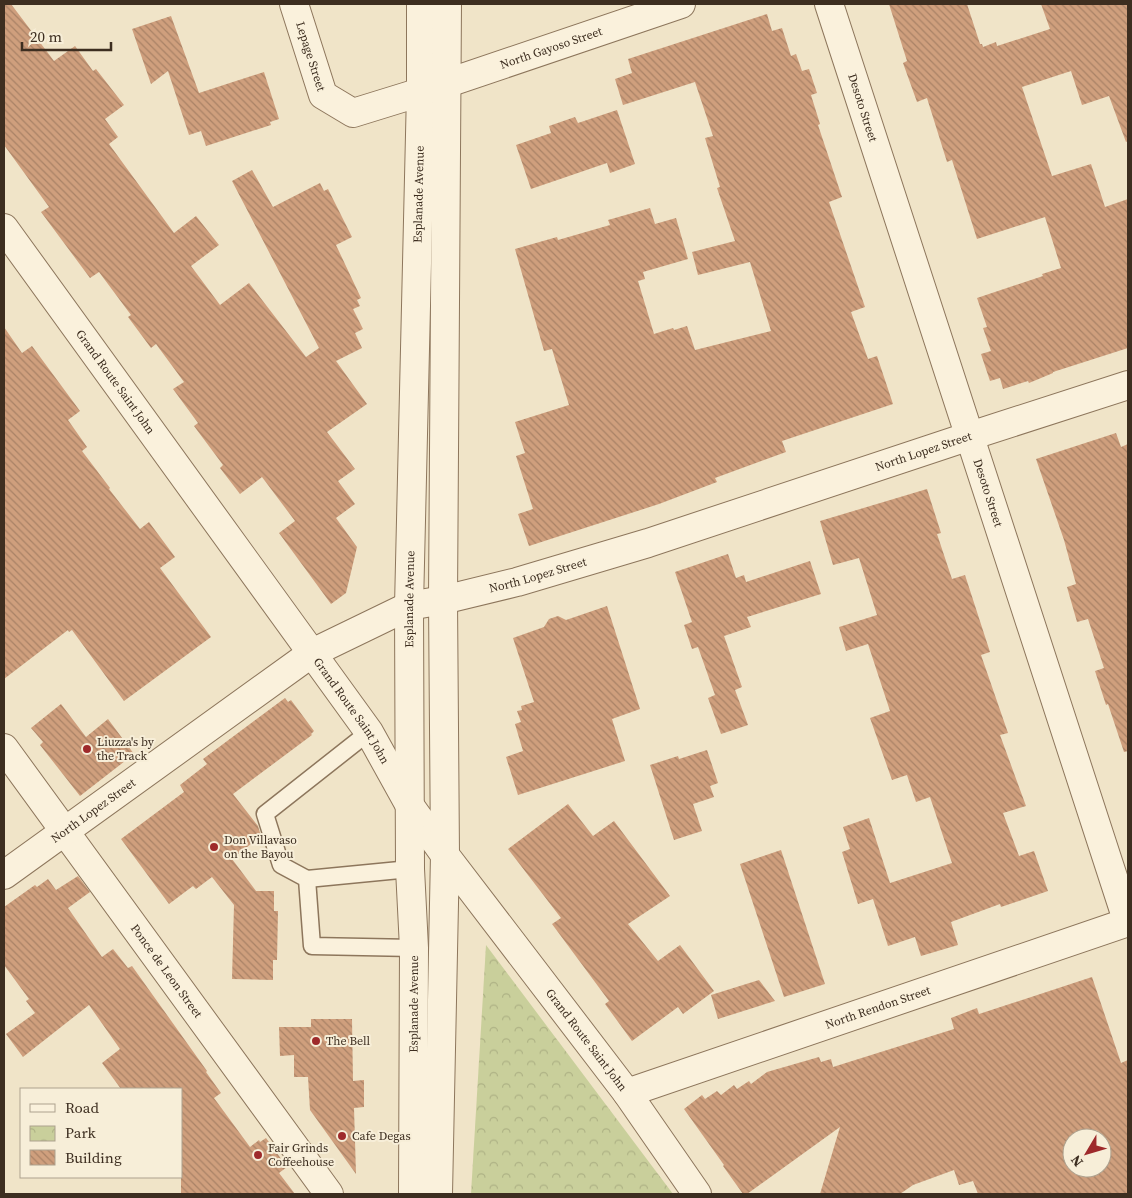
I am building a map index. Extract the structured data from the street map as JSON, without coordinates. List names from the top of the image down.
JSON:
{
  "streets": {
    "street": [
      "North Gayoso Street",
      "Lepage Street",
      "Desoto Street",
      "Esplanade Avenue",
      "Grand Route Saint John",
      "North Lopez Street",
      "Ponce de Leon Street",
      "North Rendon Street"
    ]
  },
  "crossings": [
    ["North Gayoso Street", "Lepage Street"],
    ["North Gayoso Street", "Esplanade Avenue"],
    ["Lepage Street", "Esplanade Avenue"],
    ["Desoto Street", "North Lopez Street"],
    ["Desoto Street", "North Rendon Street"],
    ["Esplanade Avenue", "Grand Route Saint John"],
    ["Esplanade Avenue", "North Lopez Street"],
    ["Grand Route Saint John", "North Lopez Street"],
    ["Grand Route Saint John", "North Rendon Street"],
    ["North Lopez Street", "Ponce de Leon Street"]
  ],
  "places": [
    "Liuzza's by the Track",
    "Don Villavaso on the Bayou",
    "The Bell",
    "Cafe Degas",
    "Fair Grinds Coffeehouse"
  ],
  "legend": ["Road", "Park", "Building"],
  "scale_bar": "20 m",
  "north": "bottom left"
}
